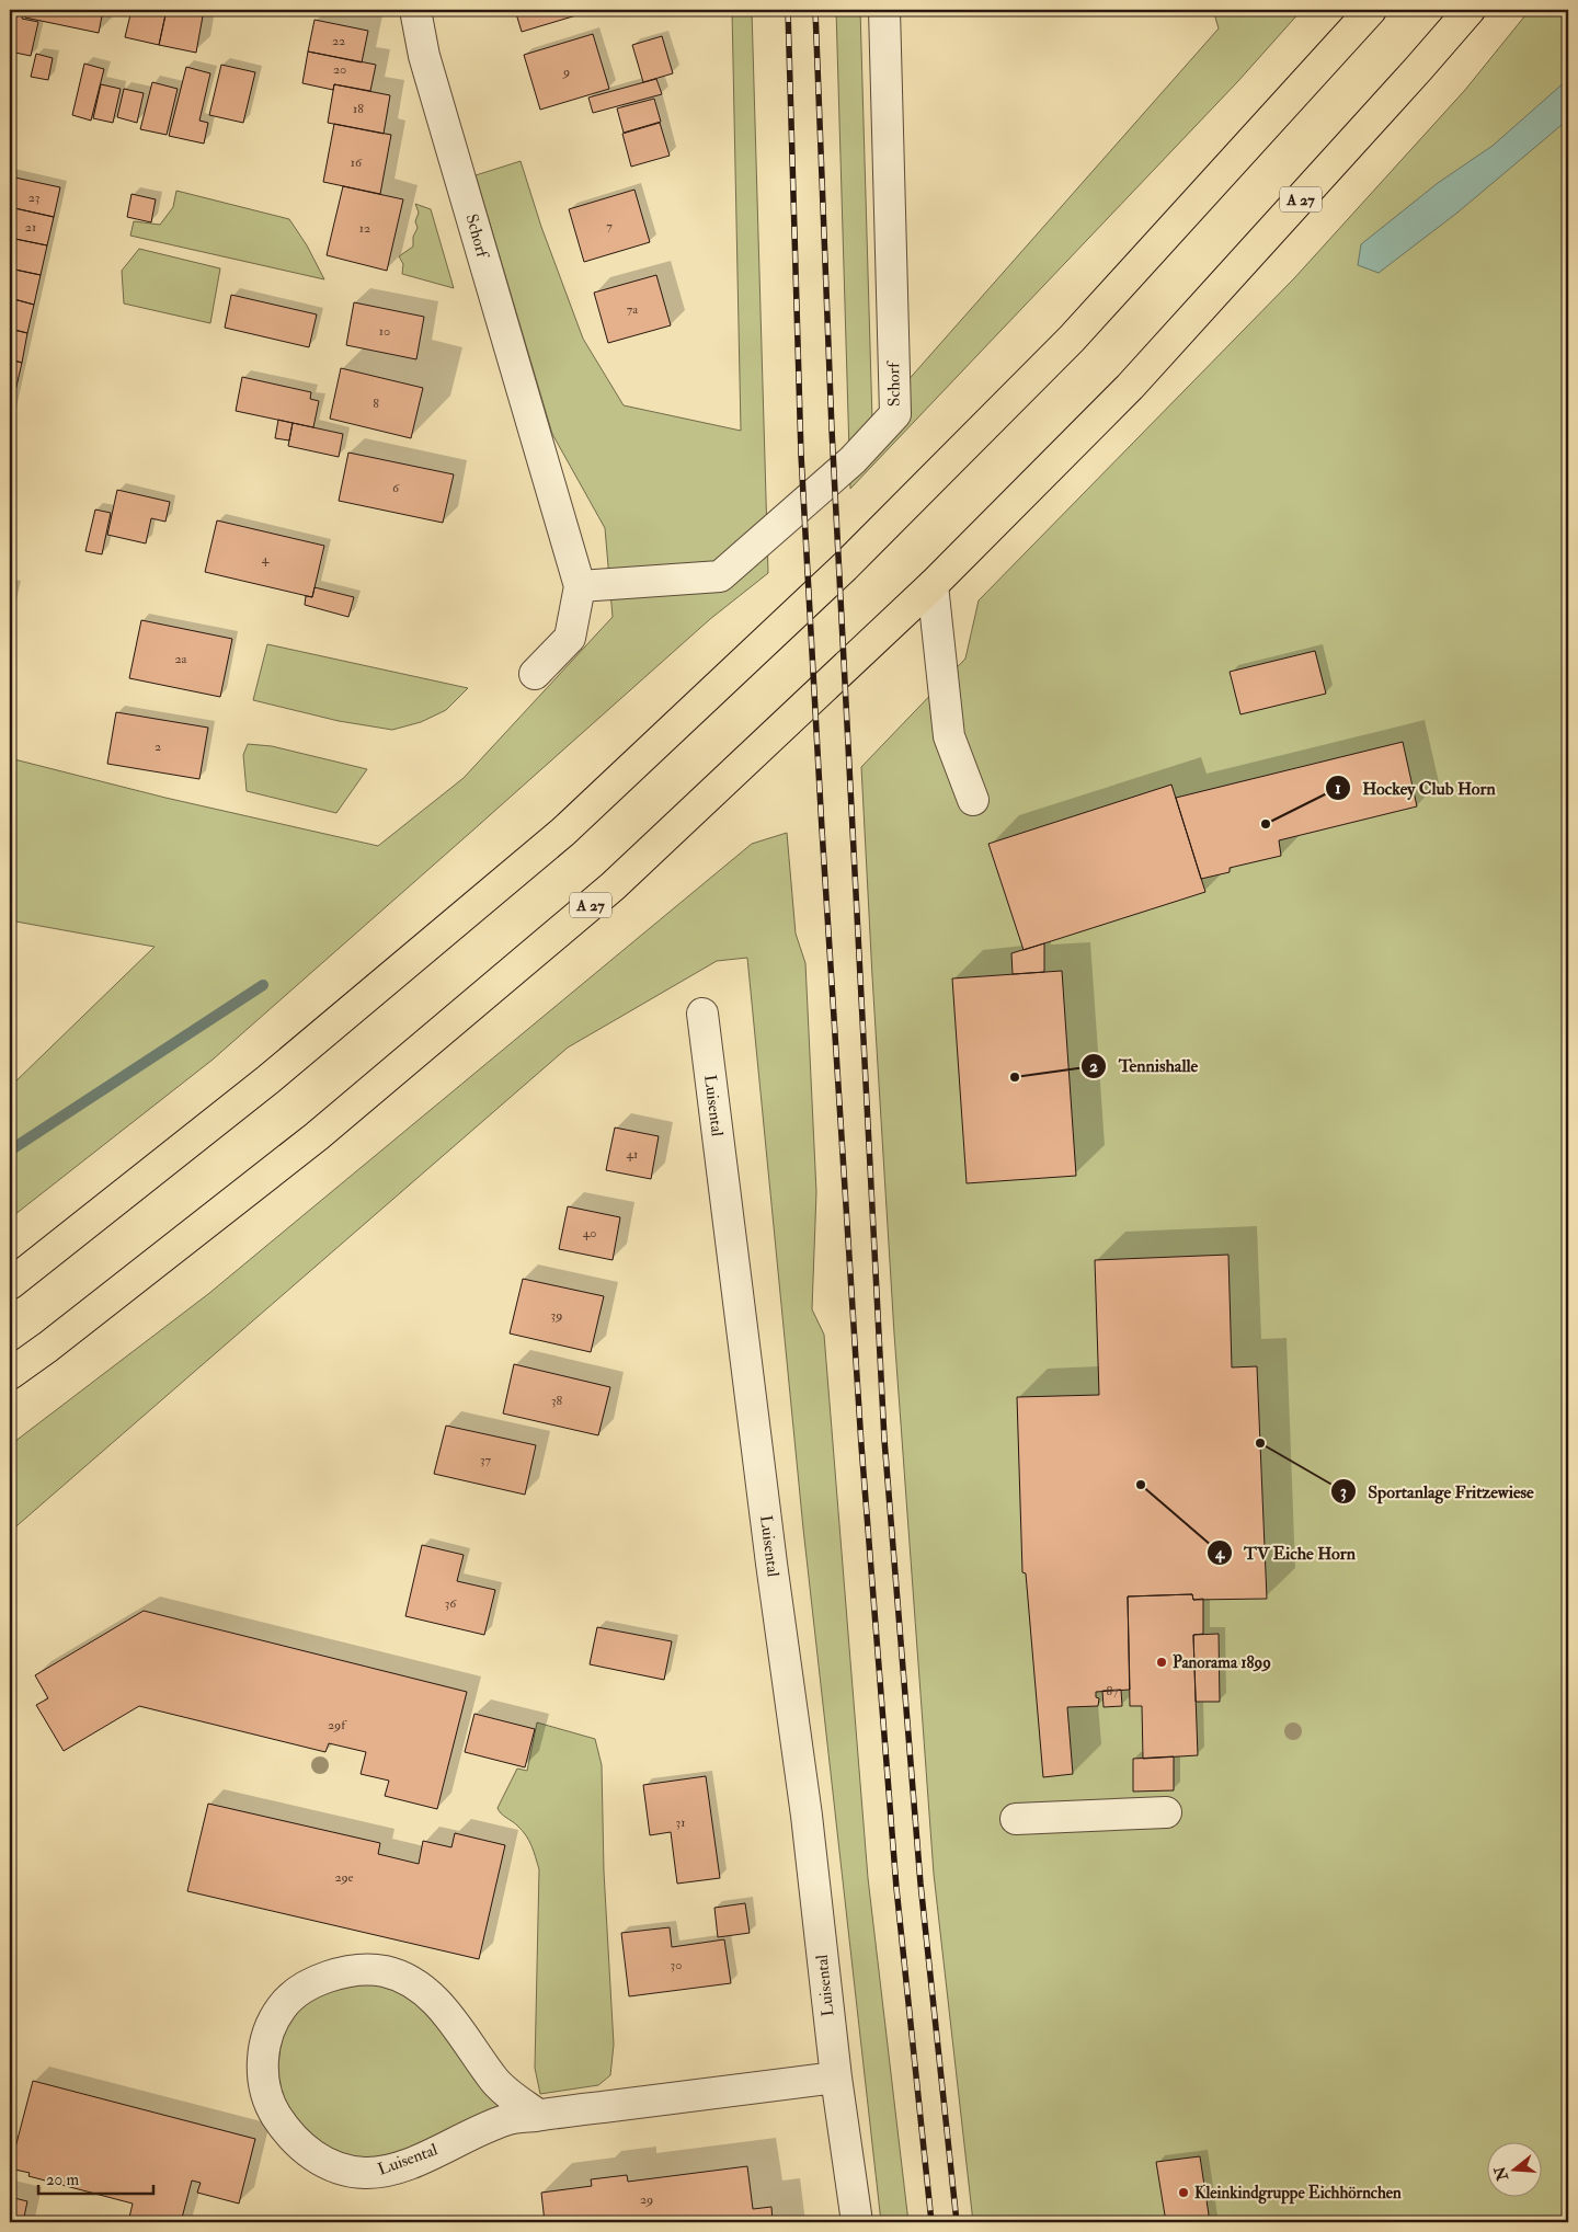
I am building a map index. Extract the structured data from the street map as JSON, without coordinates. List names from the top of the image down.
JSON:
{
  "streets": {
    "highway": ["A 27"],
    "street": ["Schorf", "Luisental"]
  },
  "places": [
    "Hockey Club Horn",
    "Tennishalle",
    "Sportanlage Fritzewiese",
    "TV Eiche Horn",
    "Panorama 1899",
    "Kleinkindgruppe Eichhörnchen"
  ],
  "house_numbers": [
    "22",
    "20",
    "9",
    "18",
    "16",
    "23",
    "7",
    "21",
    "12",
    "7a",
    "10",
    "8",
    "6",
    "4",
    "2a",
    "2",
    "41",
    "40",
    "39",
    "38",
    "37",
    "36",
    "87",
    "29f",
    "31",
    "29e",
    "30",
    "29"
  ],
  "scale_bar": "20 m",
  "north": "left"
}
